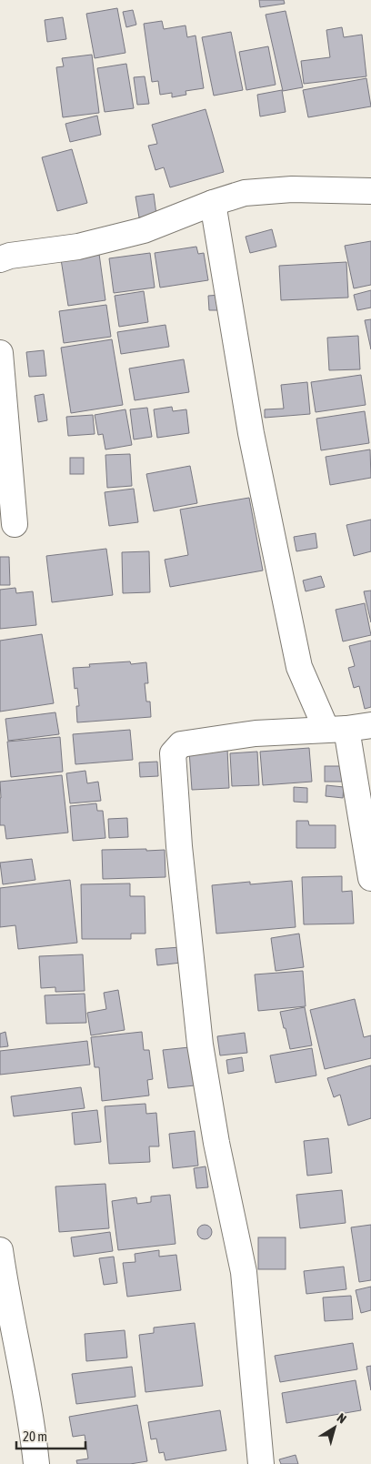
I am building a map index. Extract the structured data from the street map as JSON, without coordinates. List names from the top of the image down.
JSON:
{
  "scale_bar": "20 m",
  "north": "top right"
}
